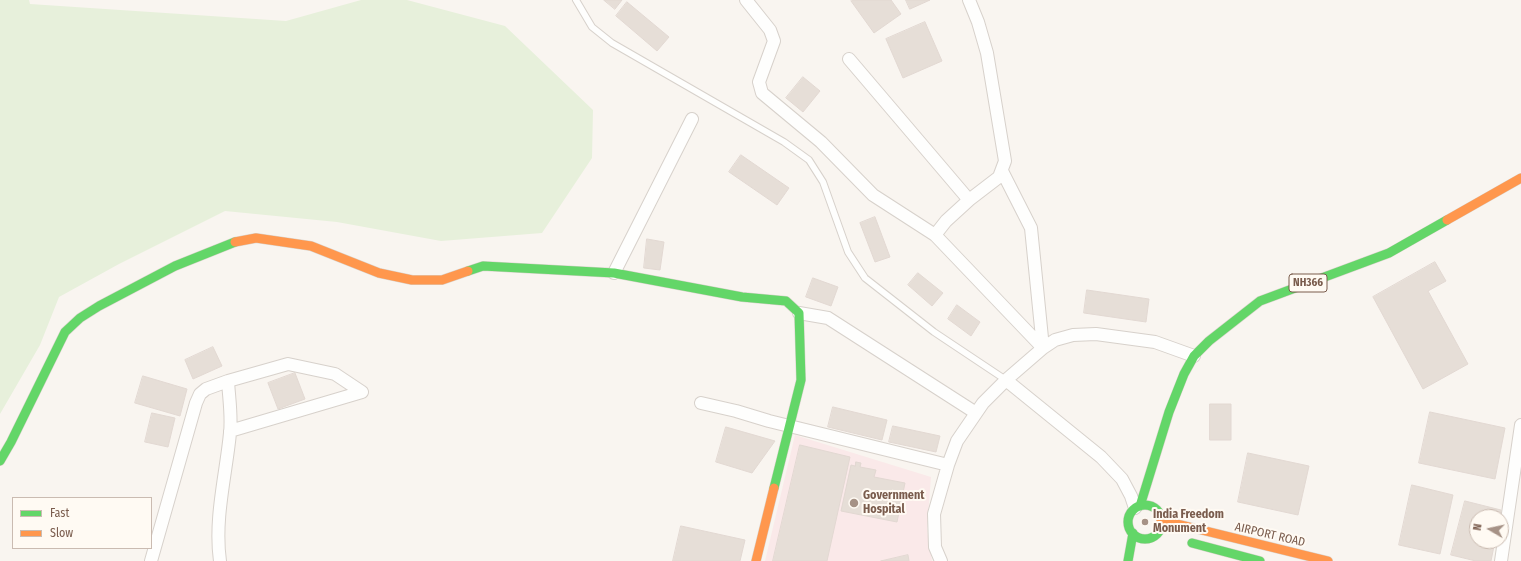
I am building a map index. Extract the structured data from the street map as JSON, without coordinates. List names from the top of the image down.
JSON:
{
  "streets": {
    "main road": ["NH366", "AIRPORT ROAD"]
  },
  "places": ["Government Hospital", "India Freedom Monument"],
  "legend": ["Fast", "Slow"],
  "north": "left"
}
